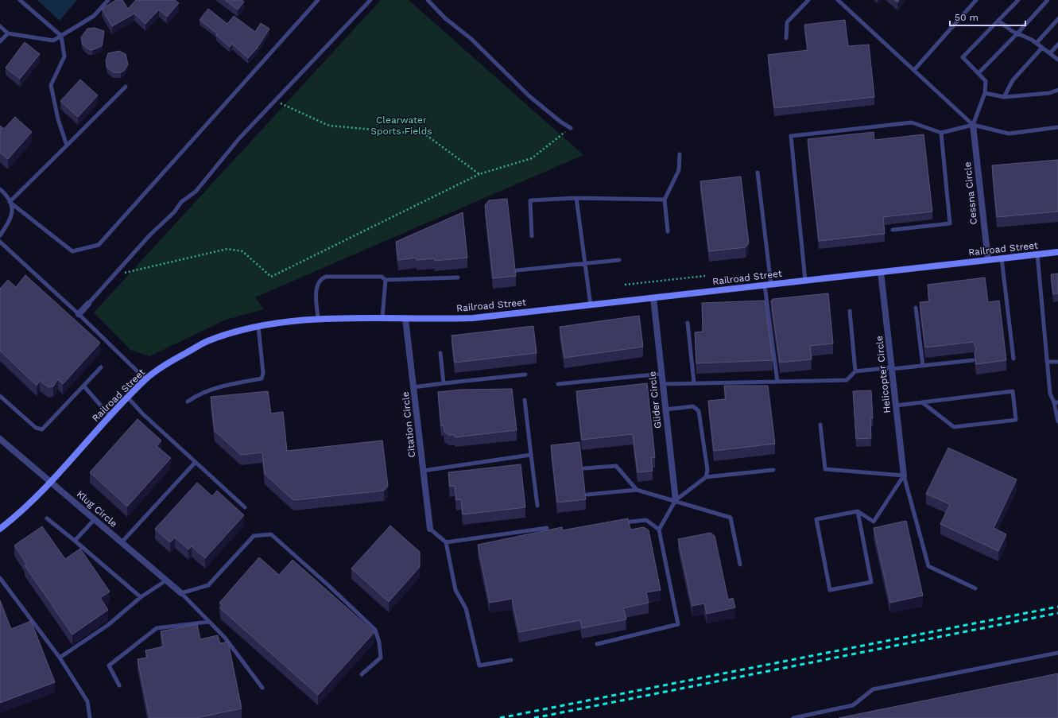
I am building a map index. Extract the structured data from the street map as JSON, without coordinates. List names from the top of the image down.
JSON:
{
  "streets": {
    "main road": ["Railroad Street"],
    "street": [
      "Cessna Circle",
      "Helicopter Circle",
      "Glider Circle",
      "Citation Circle",
      "Klug Circle"
    ]
  },
  "crossings": [
    ["Cessna Circle", "Railroad Street"],
    ["Railroad Street", "Helicopter Circle"],
    ["Railroad Street", "Glider Circle"],
    ["Railroad Street", "Citation Circle"],
    ["Railroad Street", "Klug Circle"]
  ],
  "parks": ["Clearwater Sports Fields"],
  "scale_bar": "50 m"
}
